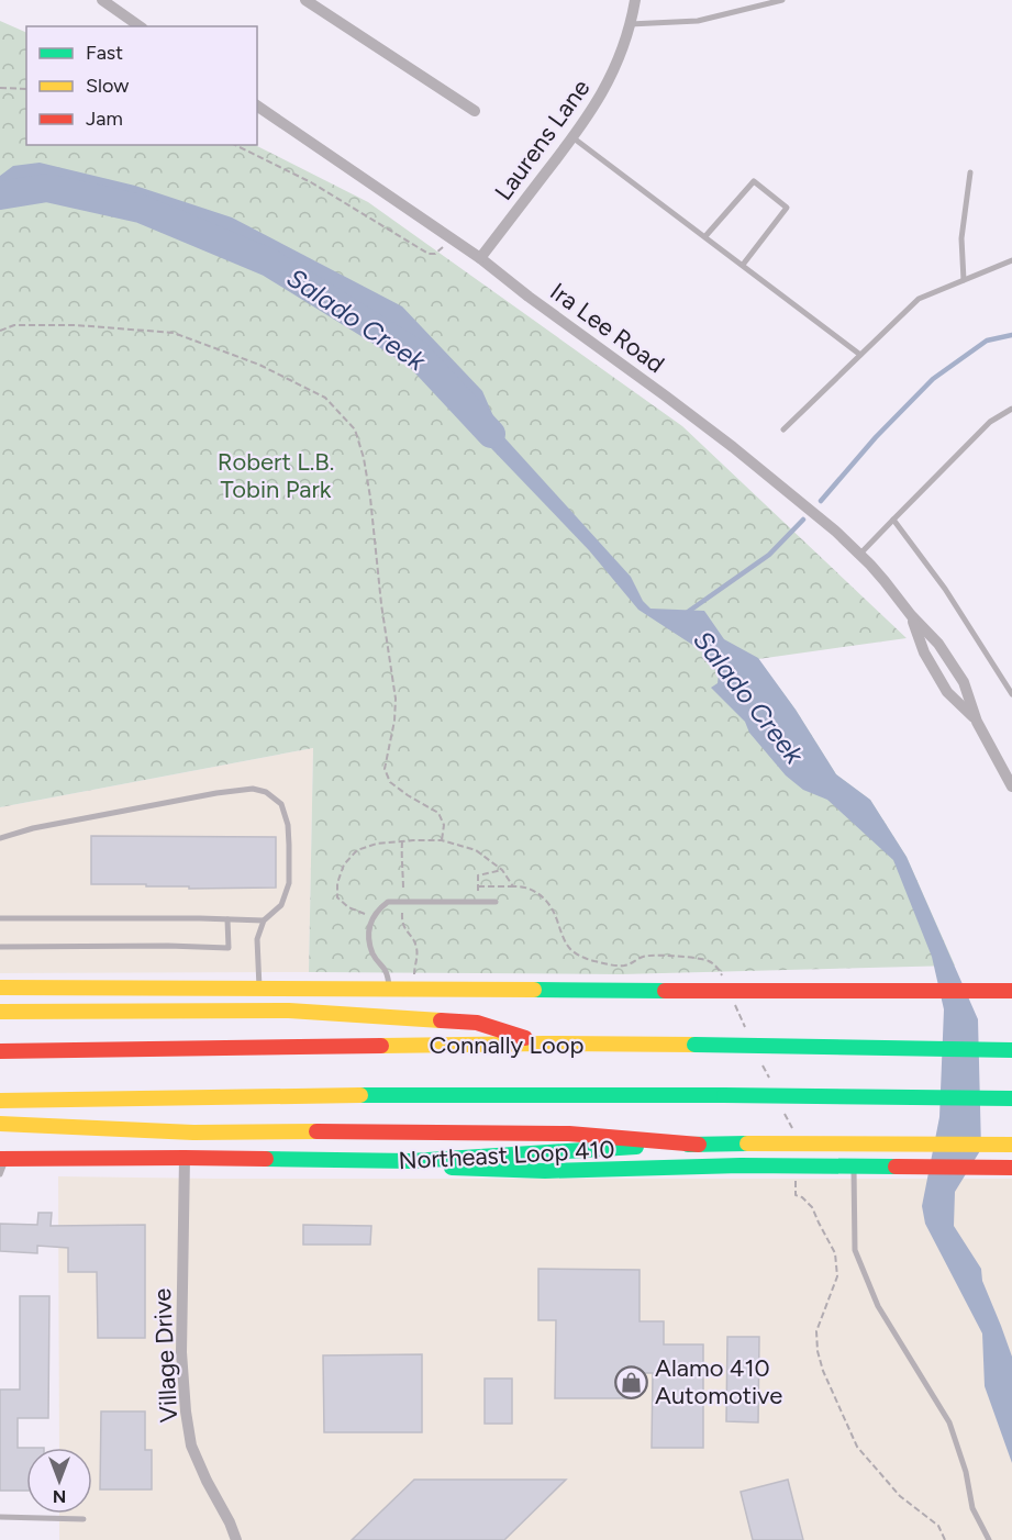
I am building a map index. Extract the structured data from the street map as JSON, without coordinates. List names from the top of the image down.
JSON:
{
  "streets": {
    "main road": ["Connally Loop", "Northeast Loop 410"],
    "street": ["Laurens Lane", "Ira Lee Road", "Village Drive"]
  },
  "crossings": [
    ["Laurens Lane", "Ira Lee Road"],
    ["Northeast Loop 410", "Village Drive"]
  ],
  "water": ["Salado Creek"],
  "parks": ["Robert L.B. Tobin Park"],
  "places": {
    "shop": ["Alamo 410 Automotive"]
  },
  "legend": ["Fast", "Slow", "Jam"],
  "north": "bottom"
}
